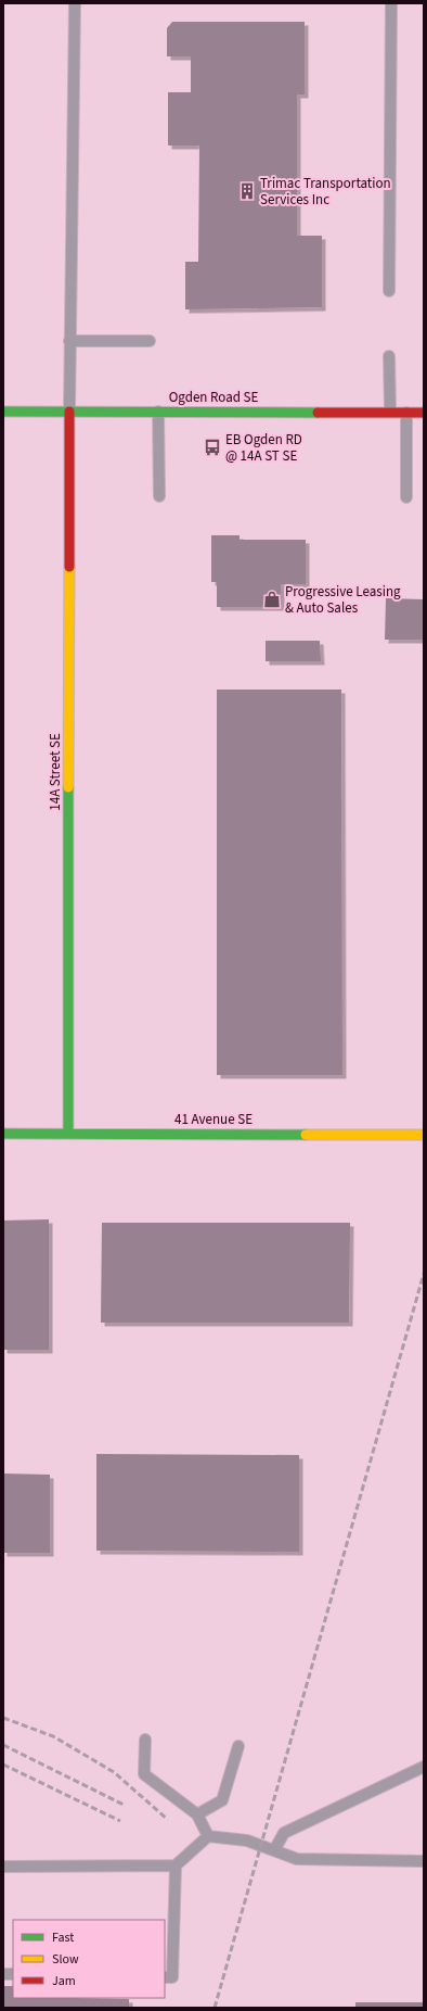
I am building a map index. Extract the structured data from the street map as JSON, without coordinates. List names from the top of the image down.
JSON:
{
  "streets": {
    "street": ["Ogden Road SE", "14A Street SE", "41 Avenue SE"]
  },
  "crossings": [
    ["Ogden Road SE", "14A Street SE"],
    ["14A Street SE", "41 Avenue SE"]
  ],
  "places": {
    "building": ["Trimac Transportation Services Inc"],
    "bus stop": ["EB Ogden RD @ 14A ST SE"],
    "shop": ["Progressive Leasing & Auto Sales"]
  },
  "legend": ["Fast", "Slow", "Jam"]
}
